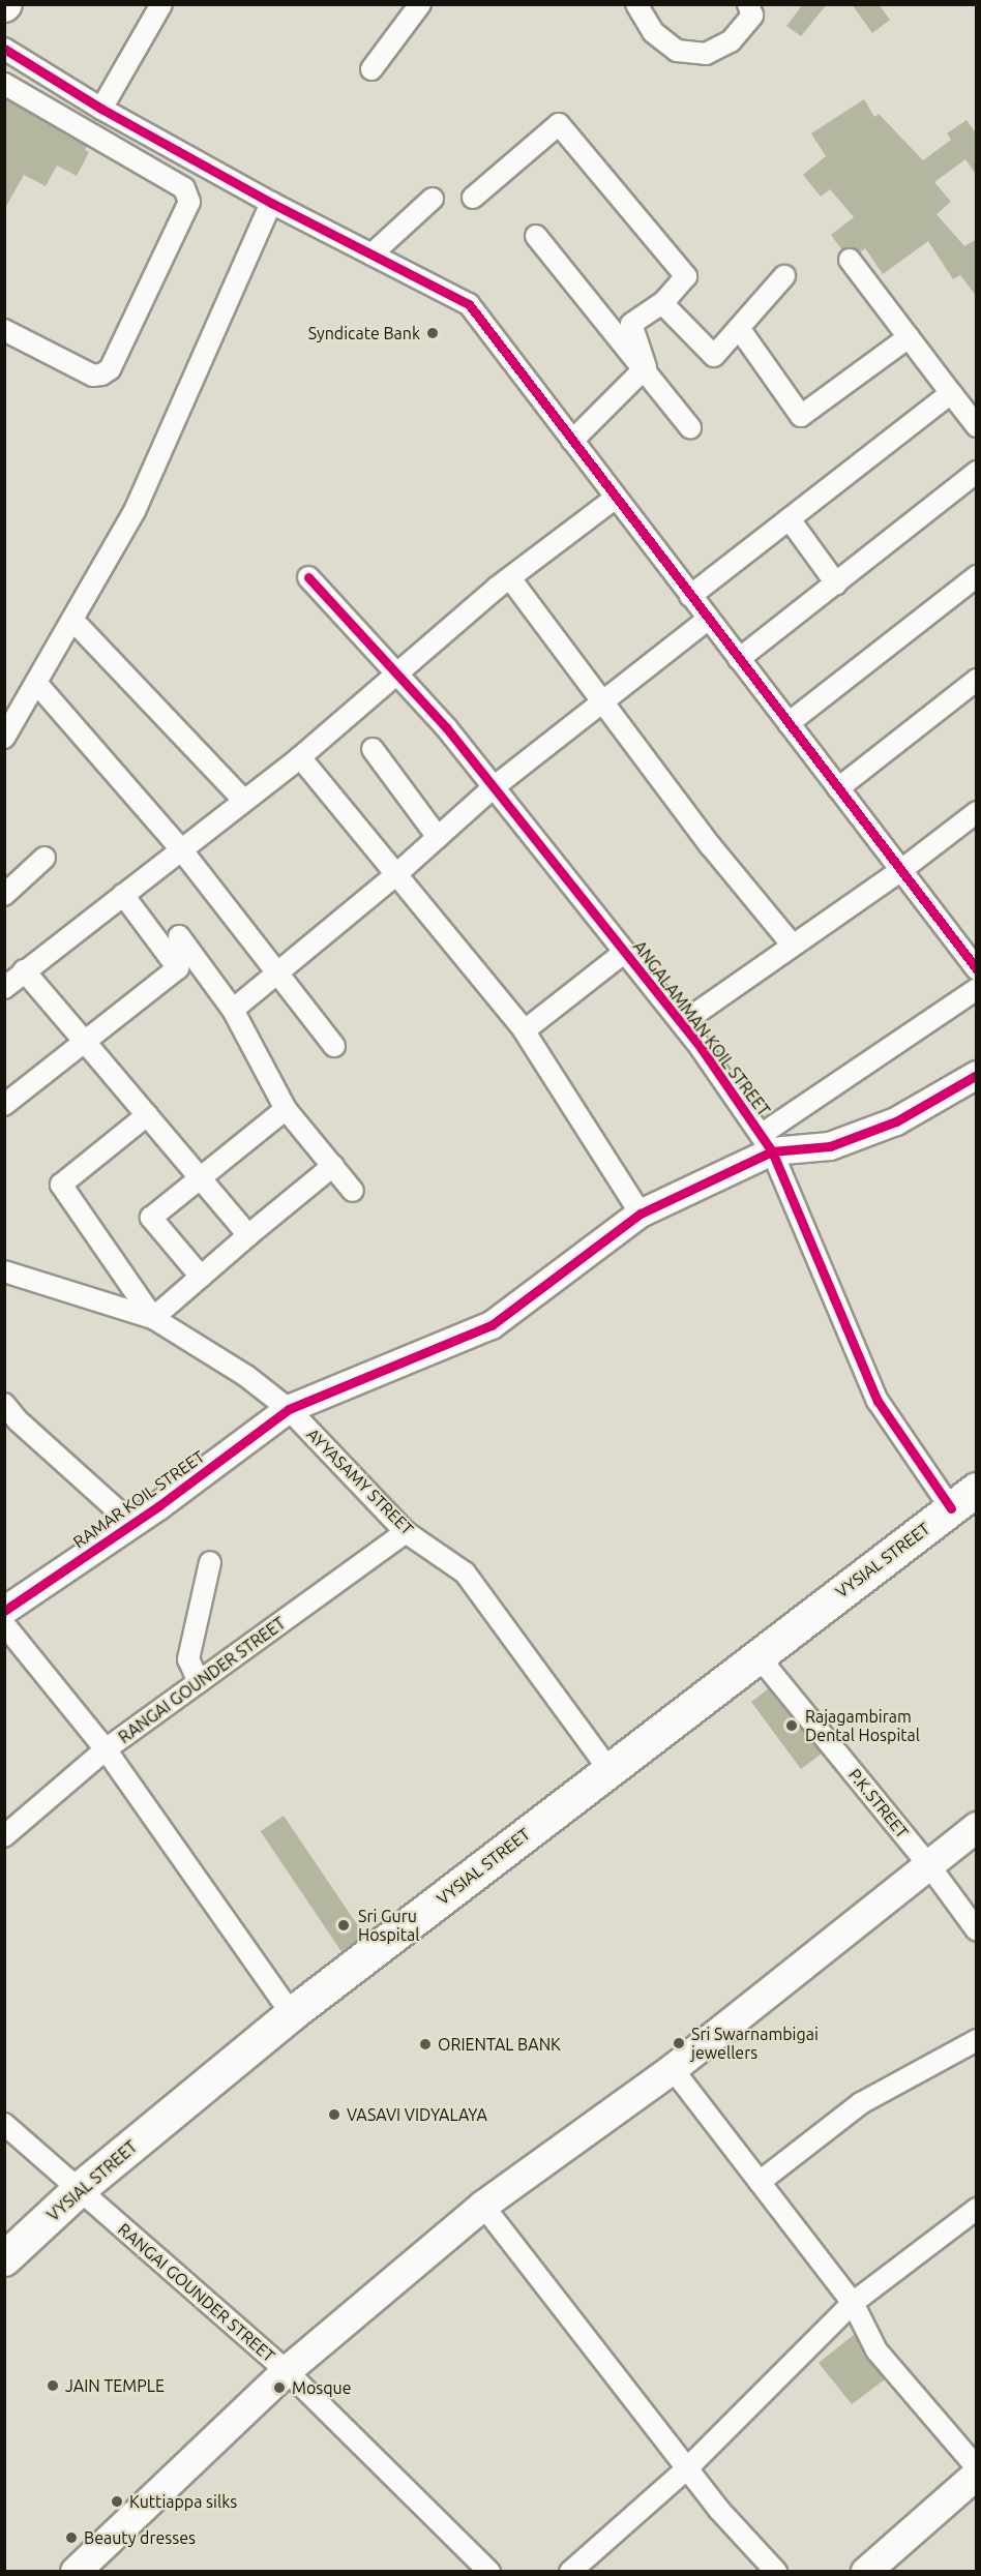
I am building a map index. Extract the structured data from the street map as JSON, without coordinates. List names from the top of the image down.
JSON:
{
  "streets": {
    "main road": ["VYSIAL STREET"],
    "street": [
      "ANGALAMMAN KOIL STREET",
      "AYYASAMY STREET",
      "RAMAR KOIL STREET",
      "RANGAI GOUNDER STREET",
      "P.K.STREET"
    ]
  },
  "crossings": [
    ["ANGALAMMAN KOIL STREET", "RAMAR KOIL STREET"],
    ["ANGALAMMAN KOIL STREET", "VYSIAL STREET"],
    ["AYYASAMY STREET", "RAMAR KOIL STREET"],
    ["AYYASAMY STREET", "VYSIAL STREET"],
    ["AYYASAMY STREET", "RANGAI GOUNDER STREET"],
    ["VYSIAL STREET", "RANGAI GOUNDER STREET"],
    ["VYSIAL STREET", "P.K.STREET"]
  ],
  "places": [
    "Syndicate Bank",
    "Rajagambiram Dental Hospital",
    "Sri Guru Hospital",
    "Sri Swarnambigai jewellers",
    "ORIENTAL BANK",
    "VASAVI VIDYALAYA",
    "JAIN TEMPLE",
    "Mosque",
    "Kuttiappa silks",
    "Beauty dresses"
  ]
}
